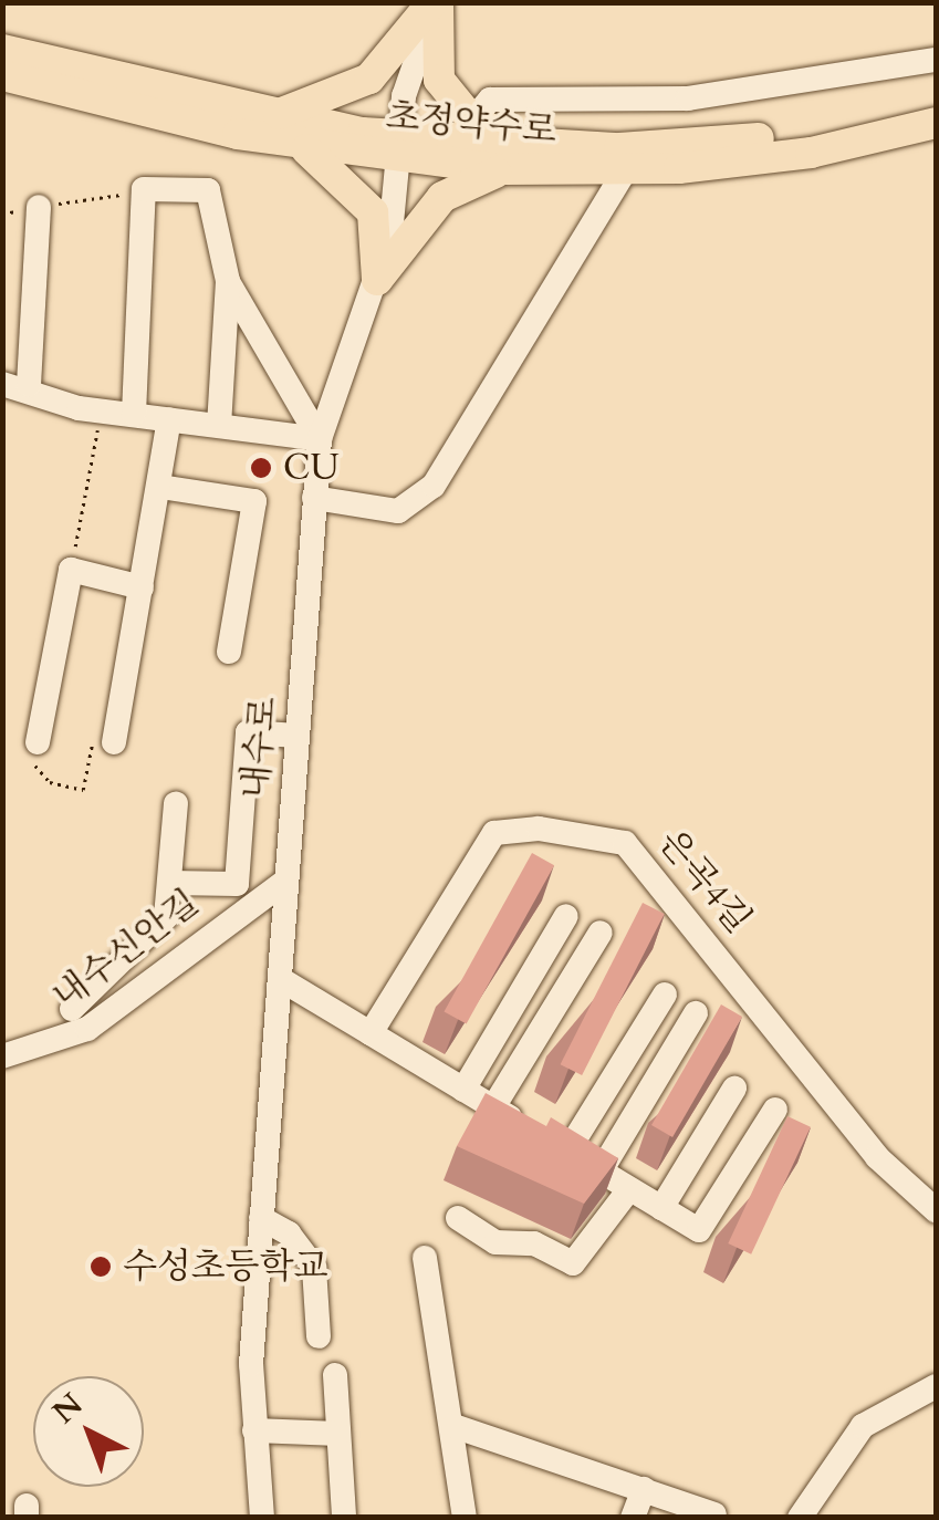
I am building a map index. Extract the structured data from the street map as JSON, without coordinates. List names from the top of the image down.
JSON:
{
  "streets": {
    "main road": ["초정약수로"],
    "street": ["내수로", "은곡4길", "내수신안길"]
  },
  "crossings": [
    ["초정약수로", "내수로"],
    ["내수로", "내수신안길"]
  ],
  "places": ["CU", "수성초등학교"],
  "north": "top left"
}
